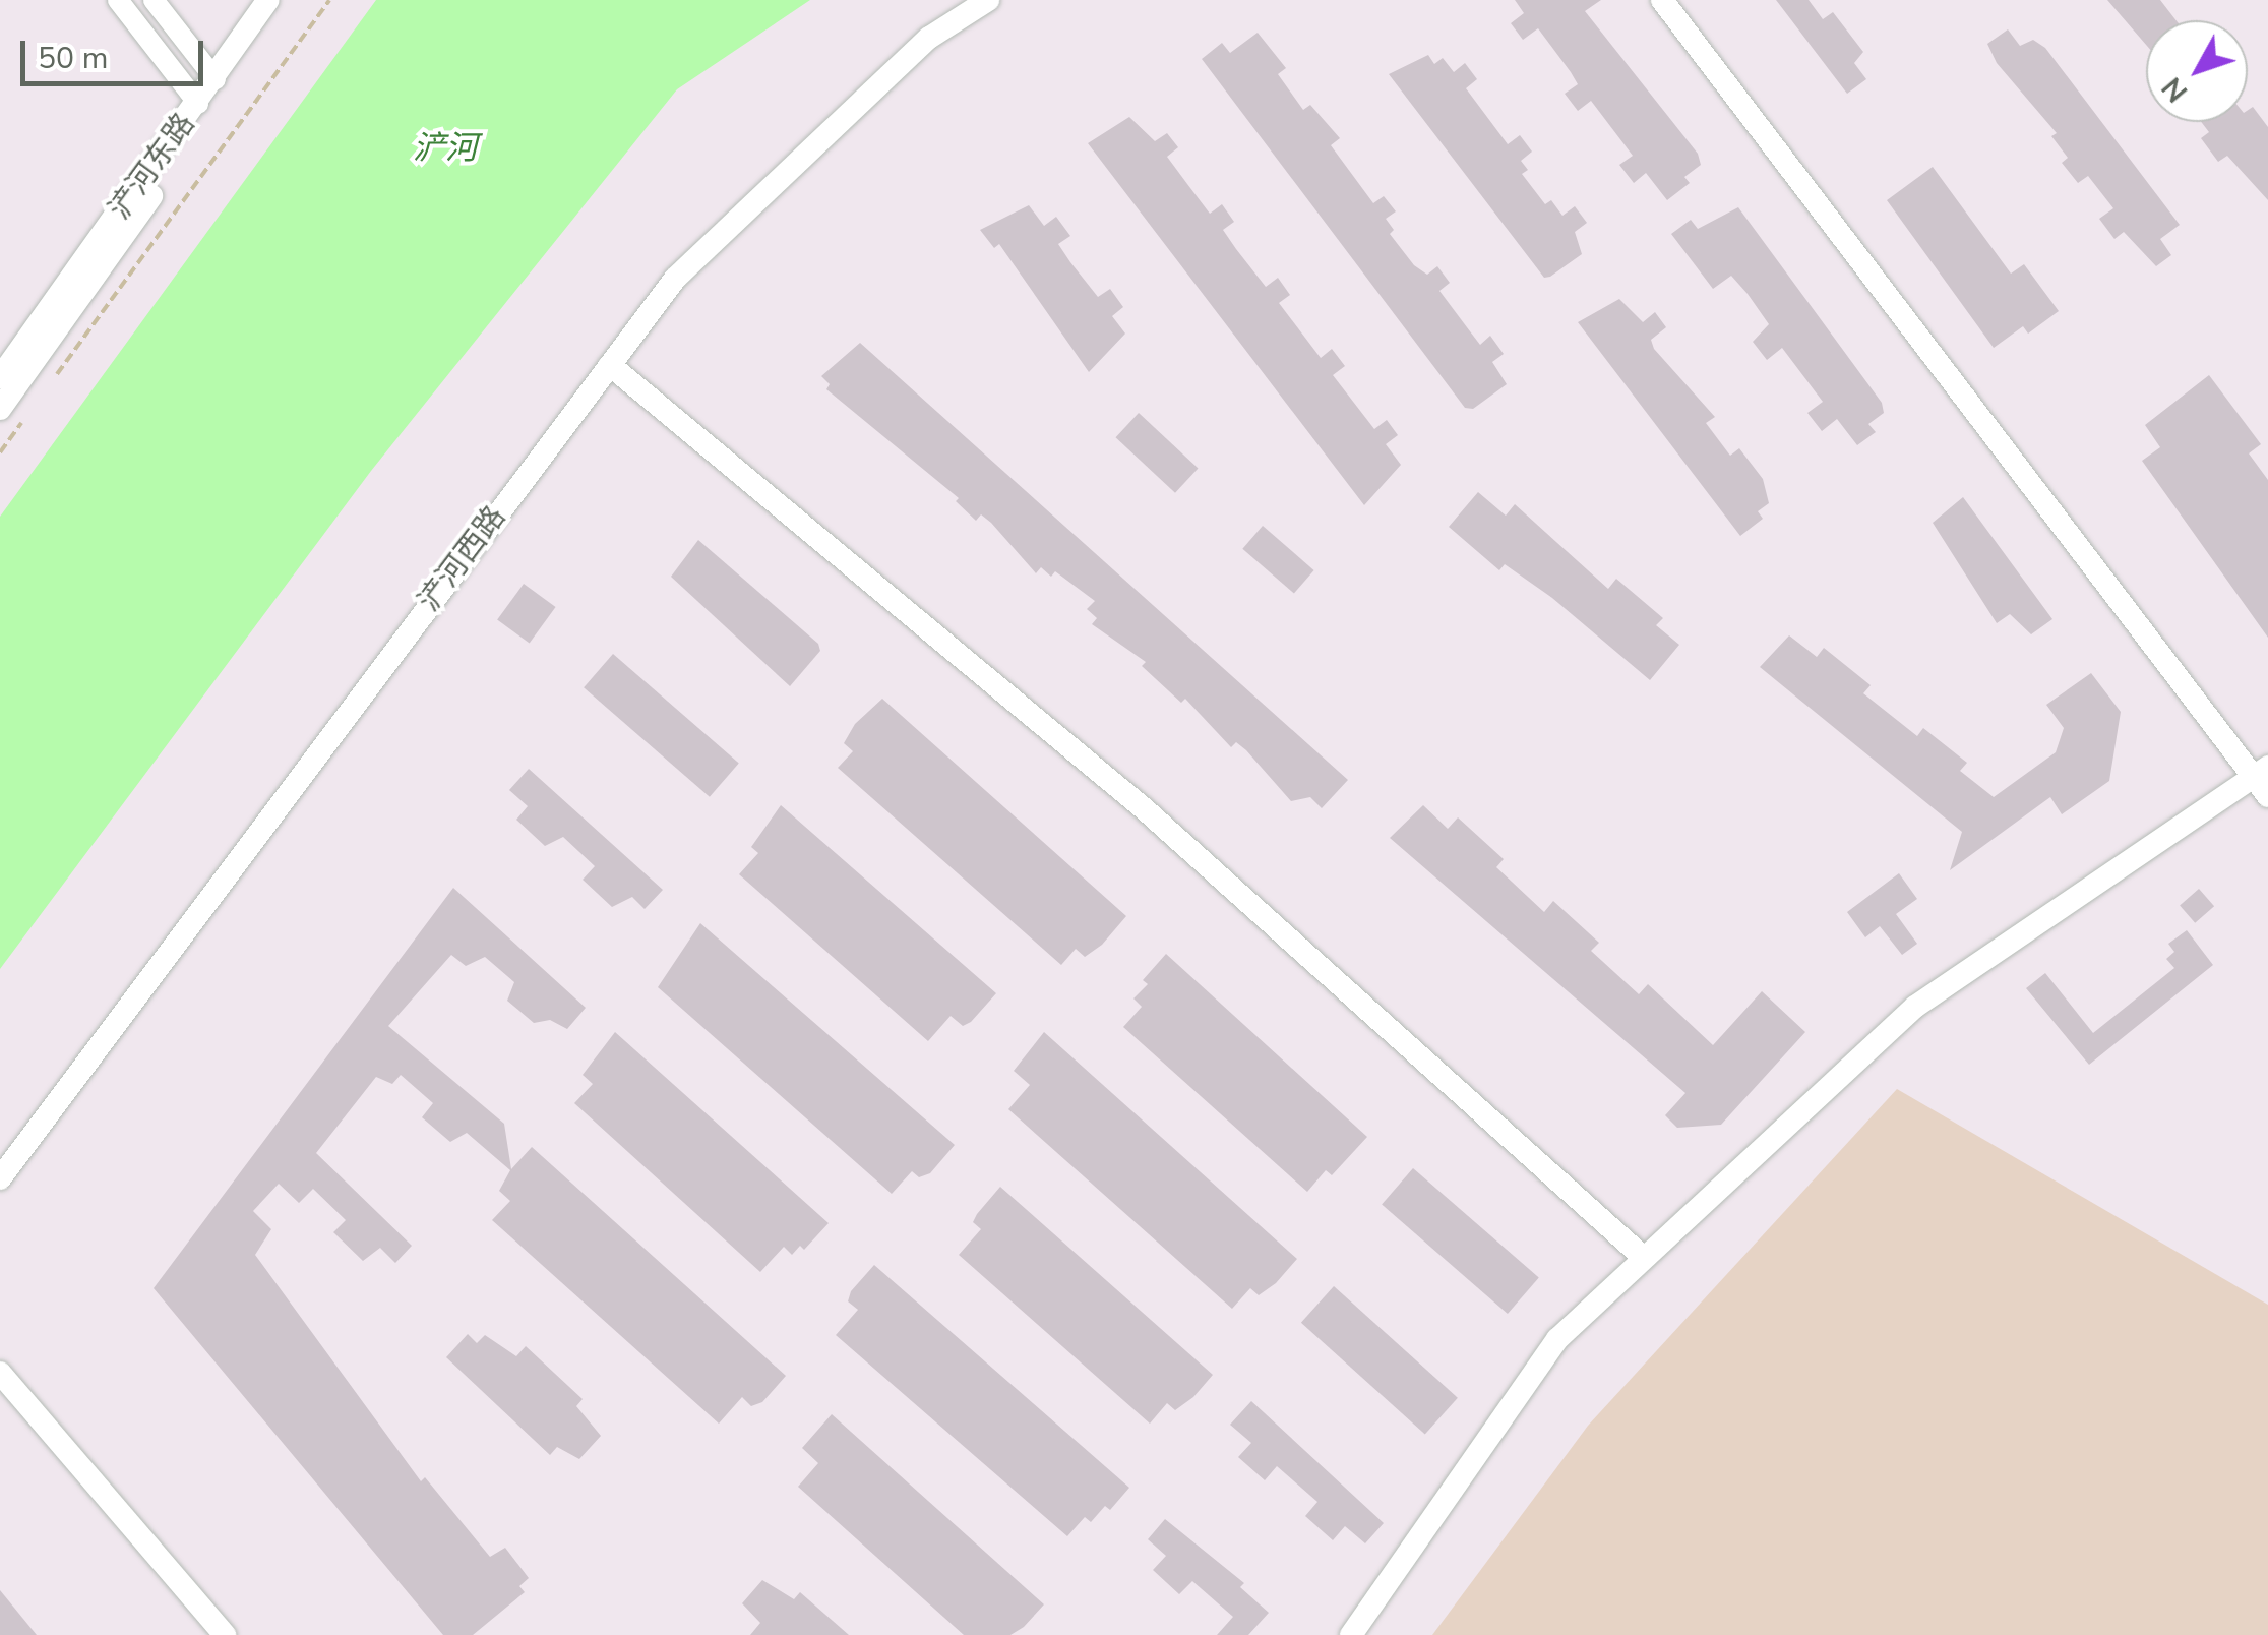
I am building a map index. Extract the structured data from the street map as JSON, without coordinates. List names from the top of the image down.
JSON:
{
  "streets": {
    "street": ["浐河东路", "浐河西路"]
  },
  "water": ["浐河"],
  "scale_bar": "50 m",
  "north": "bottom left"
}
